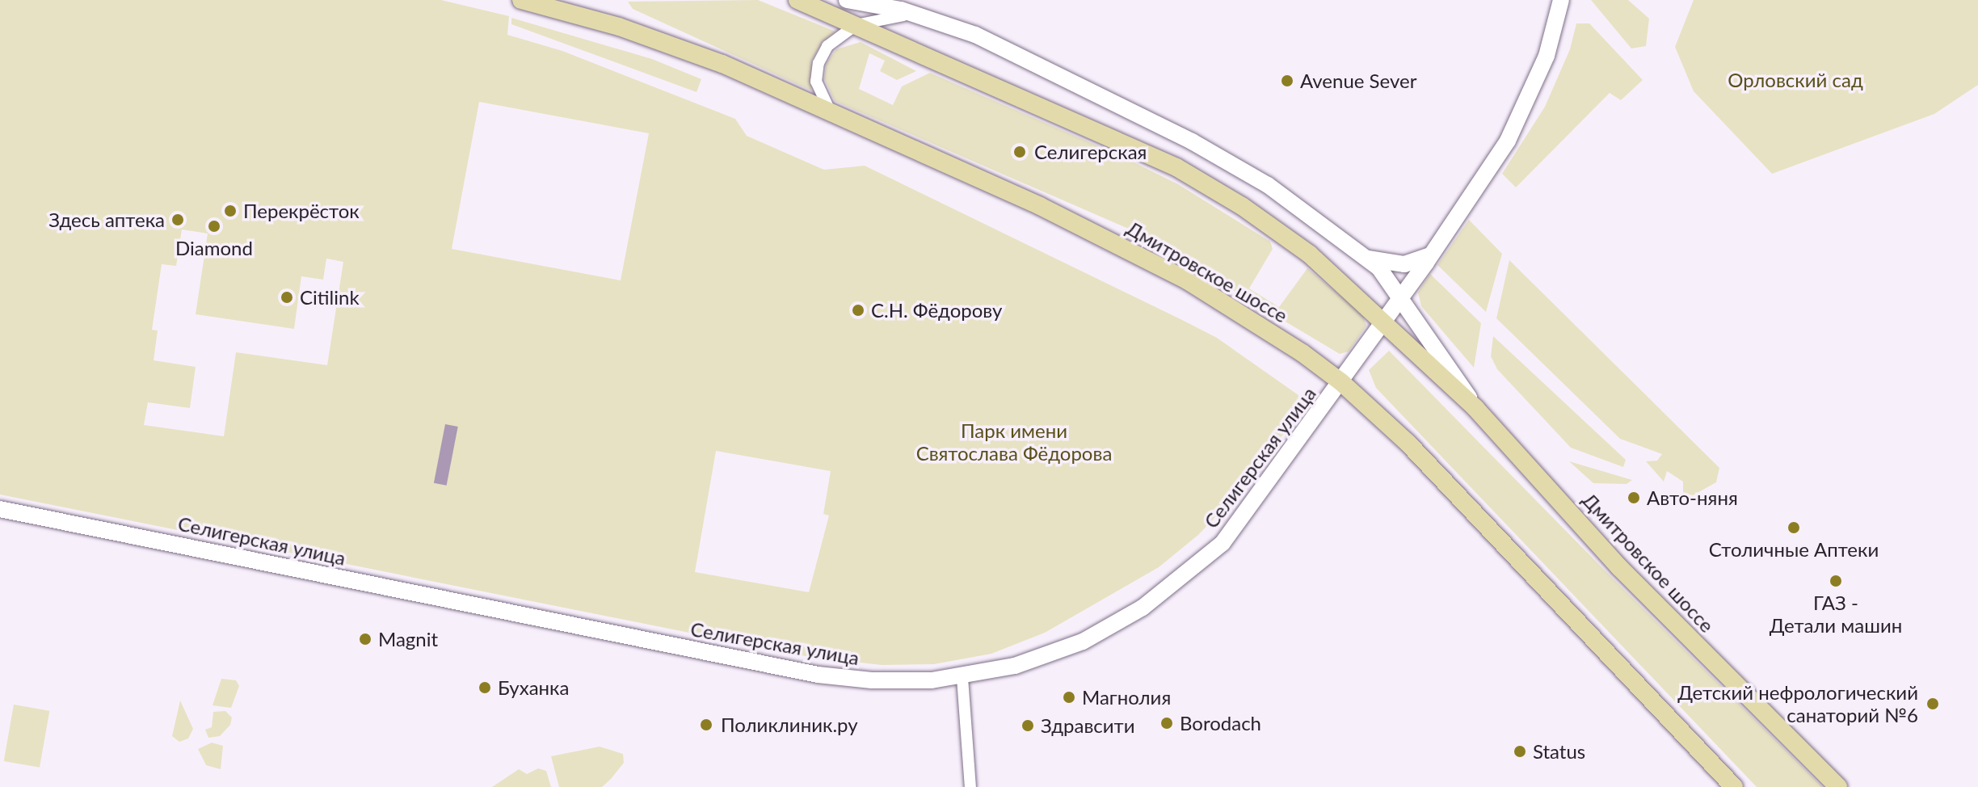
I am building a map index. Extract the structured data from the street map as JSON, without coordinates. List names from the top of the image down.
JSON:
{
  "streets": {
    "main road": ["Дмитровское шоссе"],
    "street": ["Селигерская улица"]
  },
  "crossings": [
    ["Дмитровское шоссе", "Селигерская улица"]
  ],
  "parks": ["Орловский сад", "Парк имени Святослава Фёдорова"],
  "places": [
    "Avenue Sever",
    "Селигерская",
    "Перекрёсток",
    "Здесь аптека",
    "Diamond",
    "Citilink",
    "С.Н. Фёдорову",
    "Авто-няня",
    "Столичные Аптеки",
    "ГАЗ - Детали машин",
    "Magnit",
    "Буханка",
    "Магнолия",
    "Детский нефрологический санаторий №6",
    "Borodach",
    "Поликлиник.ру",
    "Здравсити",
    "Status"
  ]
}
